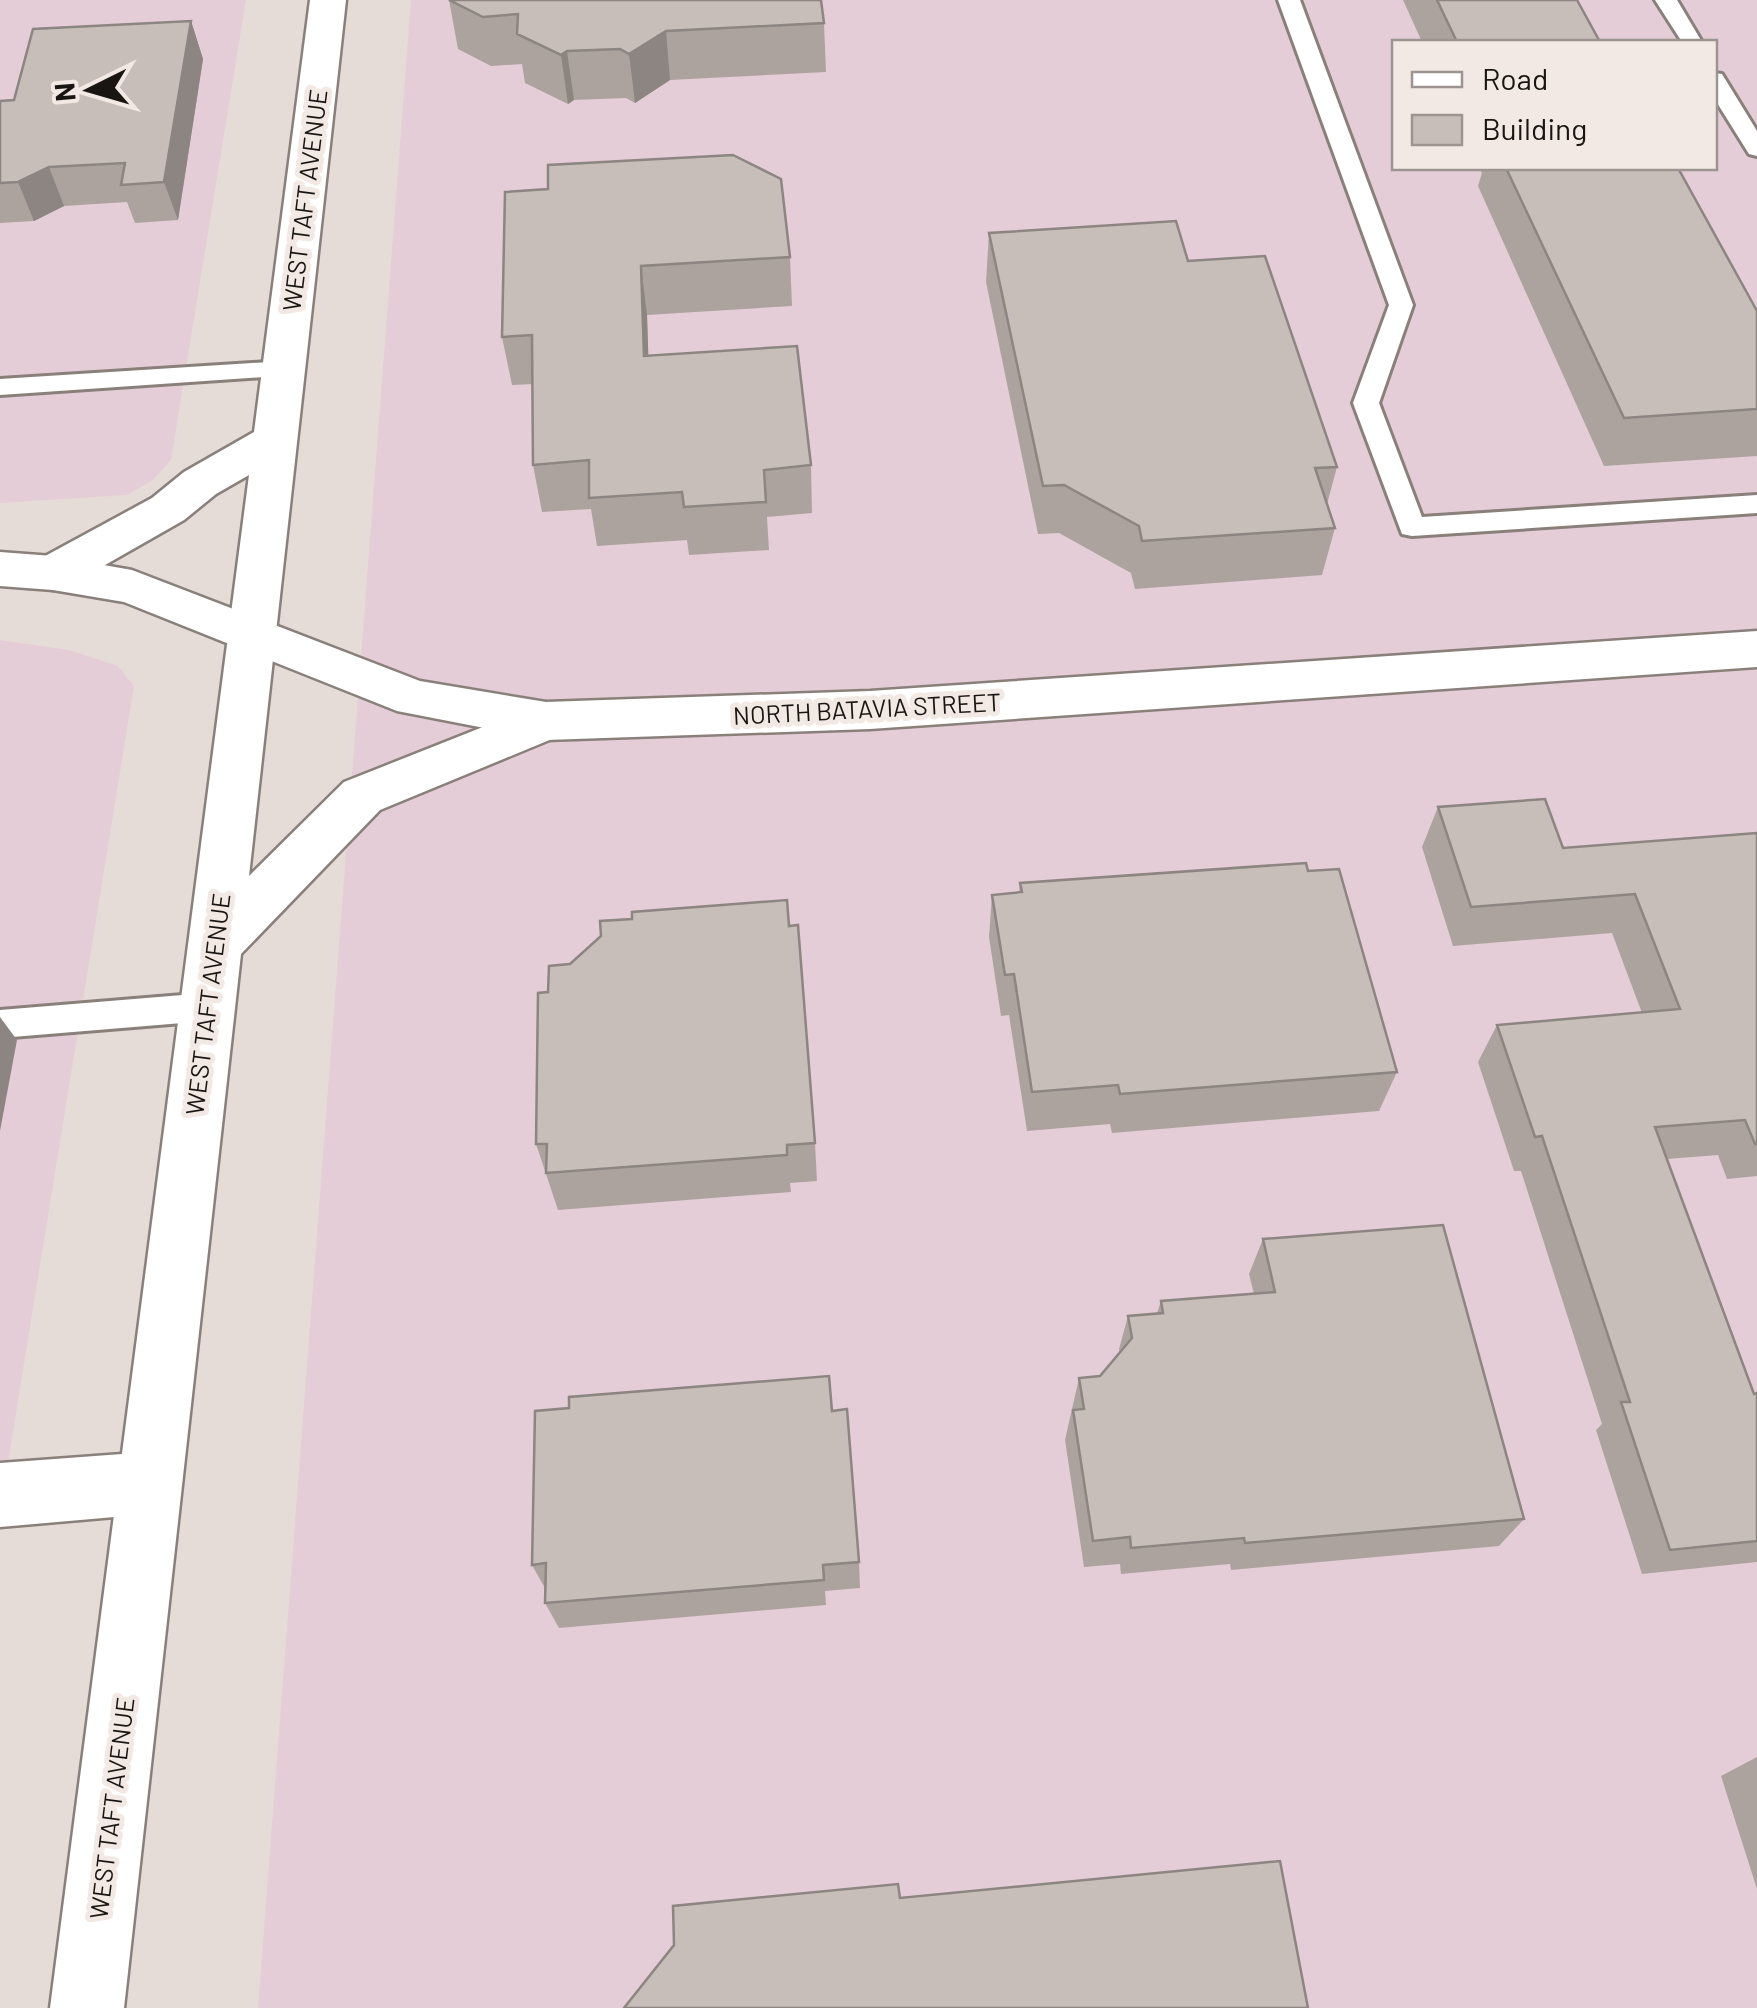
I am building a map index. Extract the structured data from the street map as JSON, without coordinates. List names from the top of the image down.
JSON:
{
  "streets": {
    "main road": ["WEST TAFT AVENUE", "NORTH BATAVIA STREET"]
  },
  "crossings": [
    ["WEST TAFT AVENUE", "NORTH BATAVIA STREET"]
  ],
  "legend": ["Road", "Building"],
  "north": "left"
}
